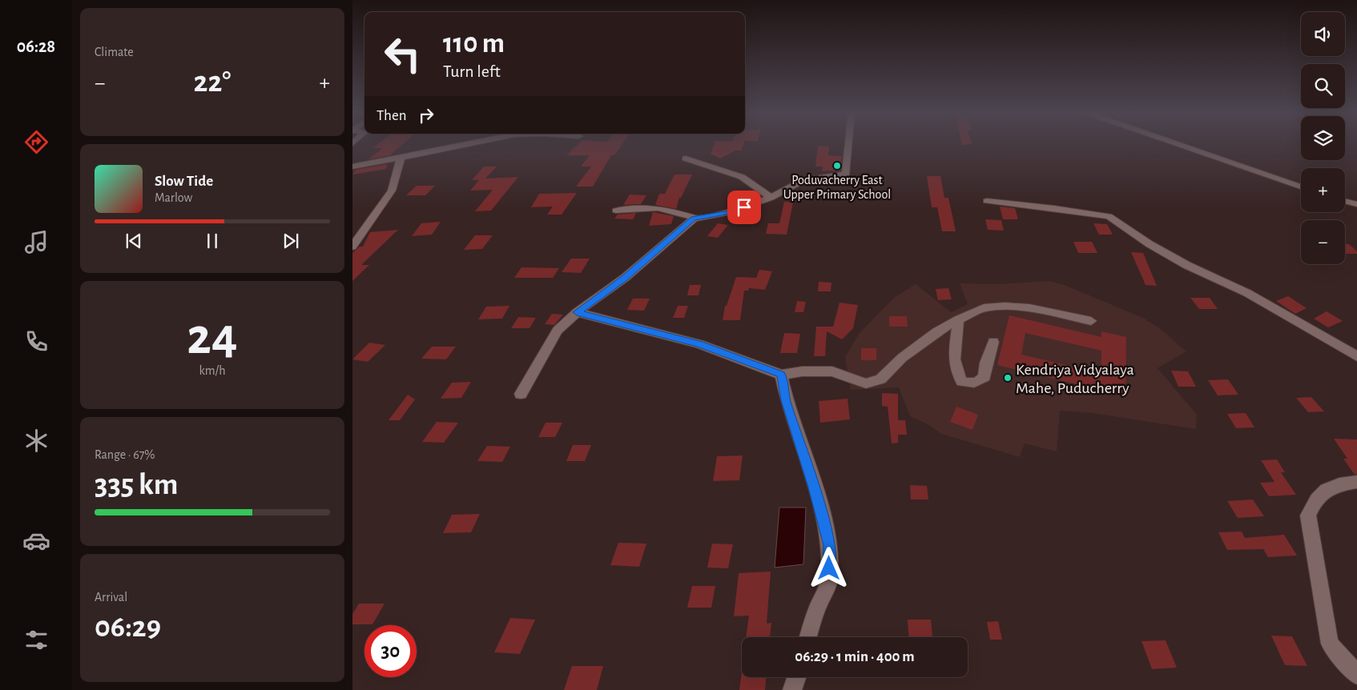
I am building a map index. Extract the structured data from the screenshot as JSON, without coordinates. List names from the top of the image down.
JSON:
{
  "places": ["Poduvacherry East Upper Primary School", "Kendriya Vidyalaya Mahe, Puducherry"],
  "page": {
    "tabs": "06:28",
    "tile": [
      "Climate",
      ["24", "km/h"],
      ["Range · 67%", "335 km"],
      ["Arrival", "06:29"]
    ],
    "map_buttons": ["+", "−"],
    "turn": ["110 m", "Turn left"],
    "heat": ["−", "22°", "+"],
    "then": "Then",
    "song": ["Slow Tide", "Marlow"],
    "limit": "30",
    "trip": "06:29 · 1 min · 400 m"
  }
}
